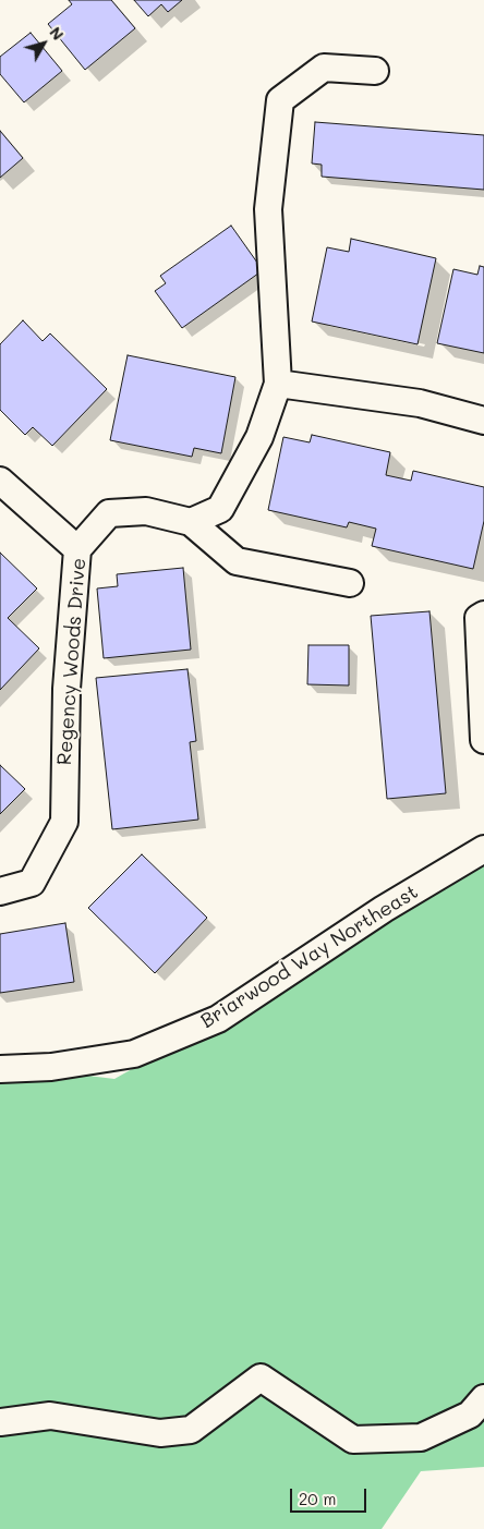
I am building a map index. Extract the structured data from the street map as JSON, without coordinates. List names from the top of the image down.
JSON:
{
  "streets": {
    "street": ["Regency Woods Drive", "Briarwood Way Northeast"]
  },
  "scale_bar": "20 m",
  "north": "top right"
}
